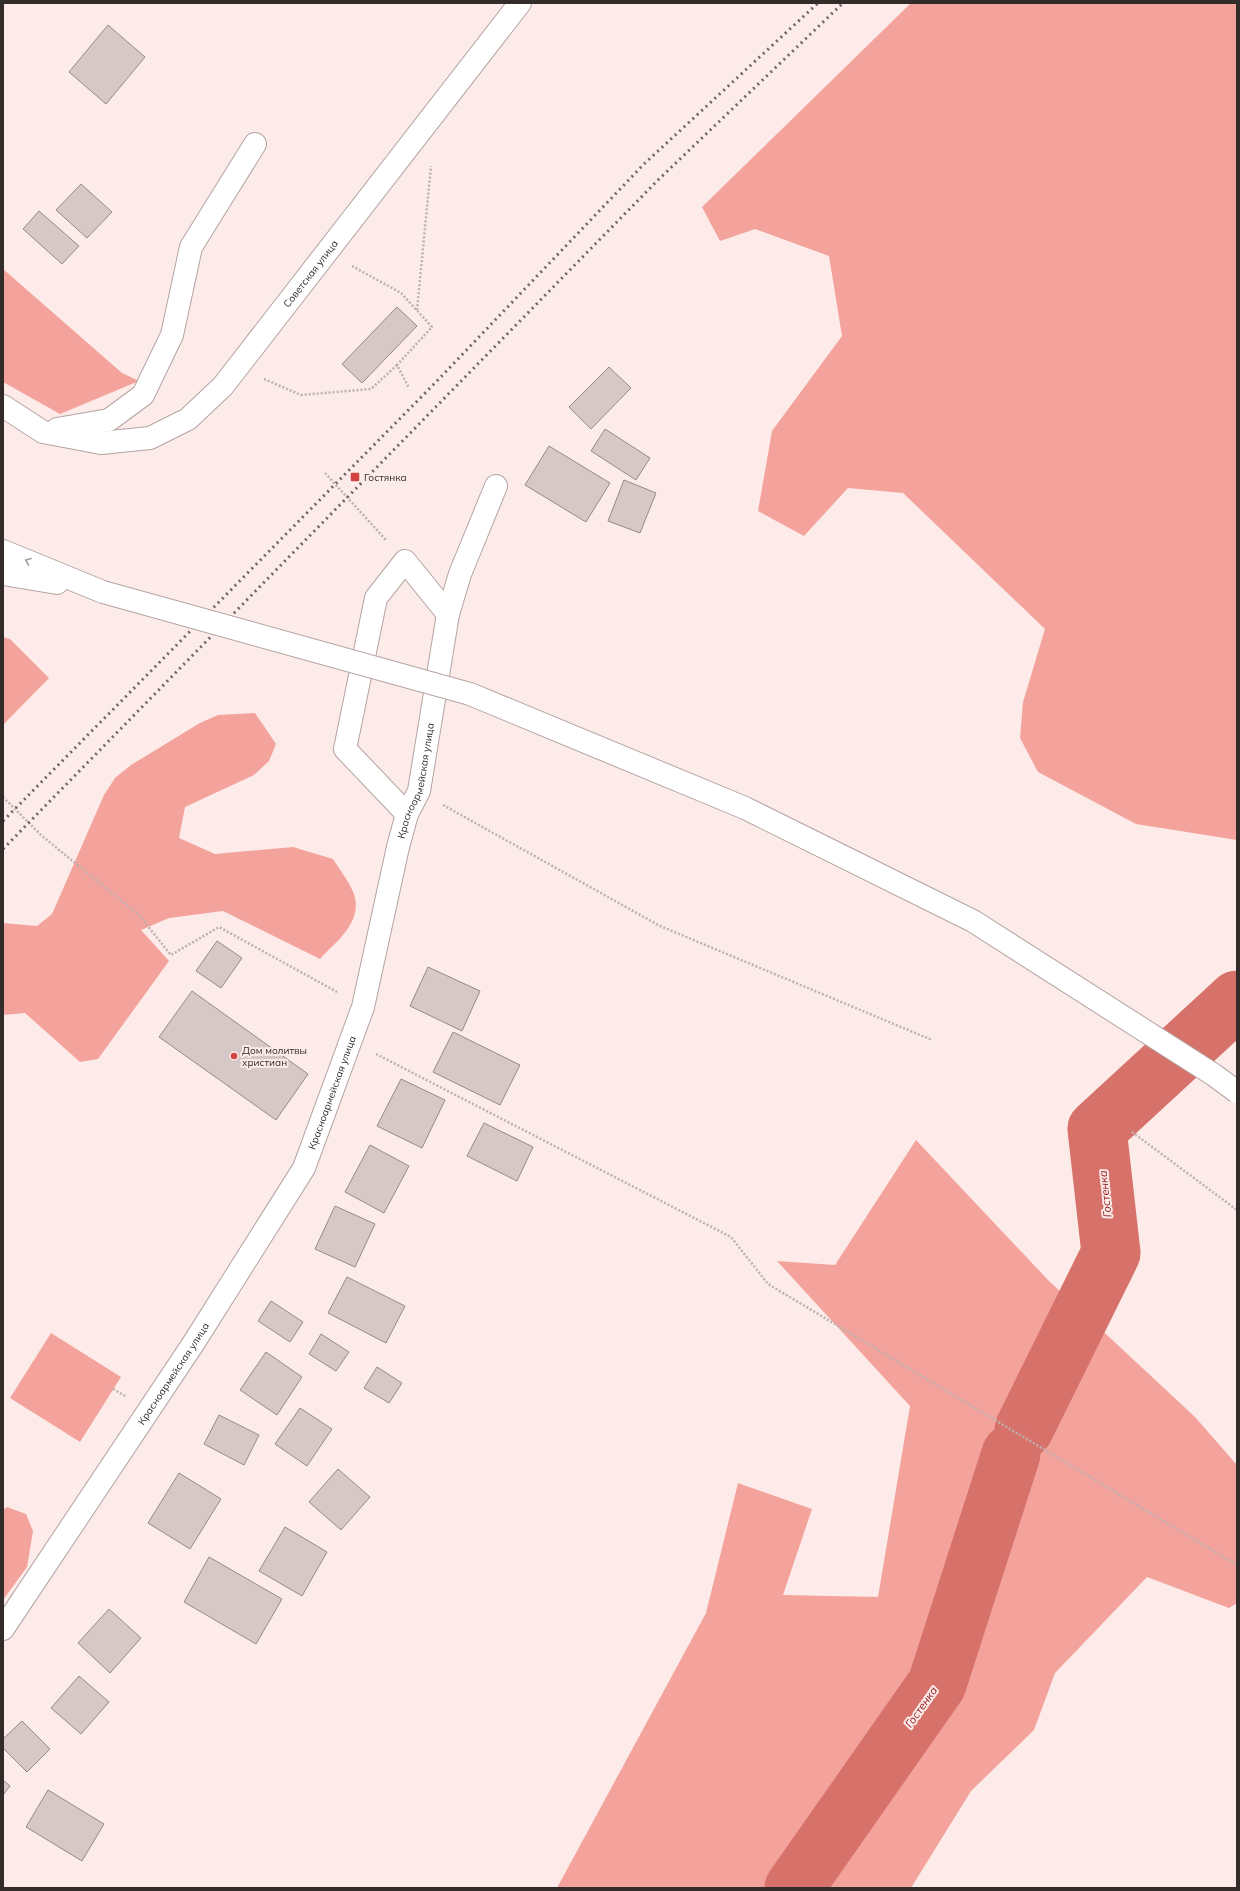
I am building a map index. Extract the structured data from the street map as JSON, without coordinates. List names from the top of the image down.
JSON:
{
  "streets": {
    "street": ["Советская улица", "Красноармейская улица"]
  },
  "water": ["Гостенка"],
  "places": {
    "transit": ["Гостянка"],
    "other": ["Дом молитвы христиан"]
  }
}
